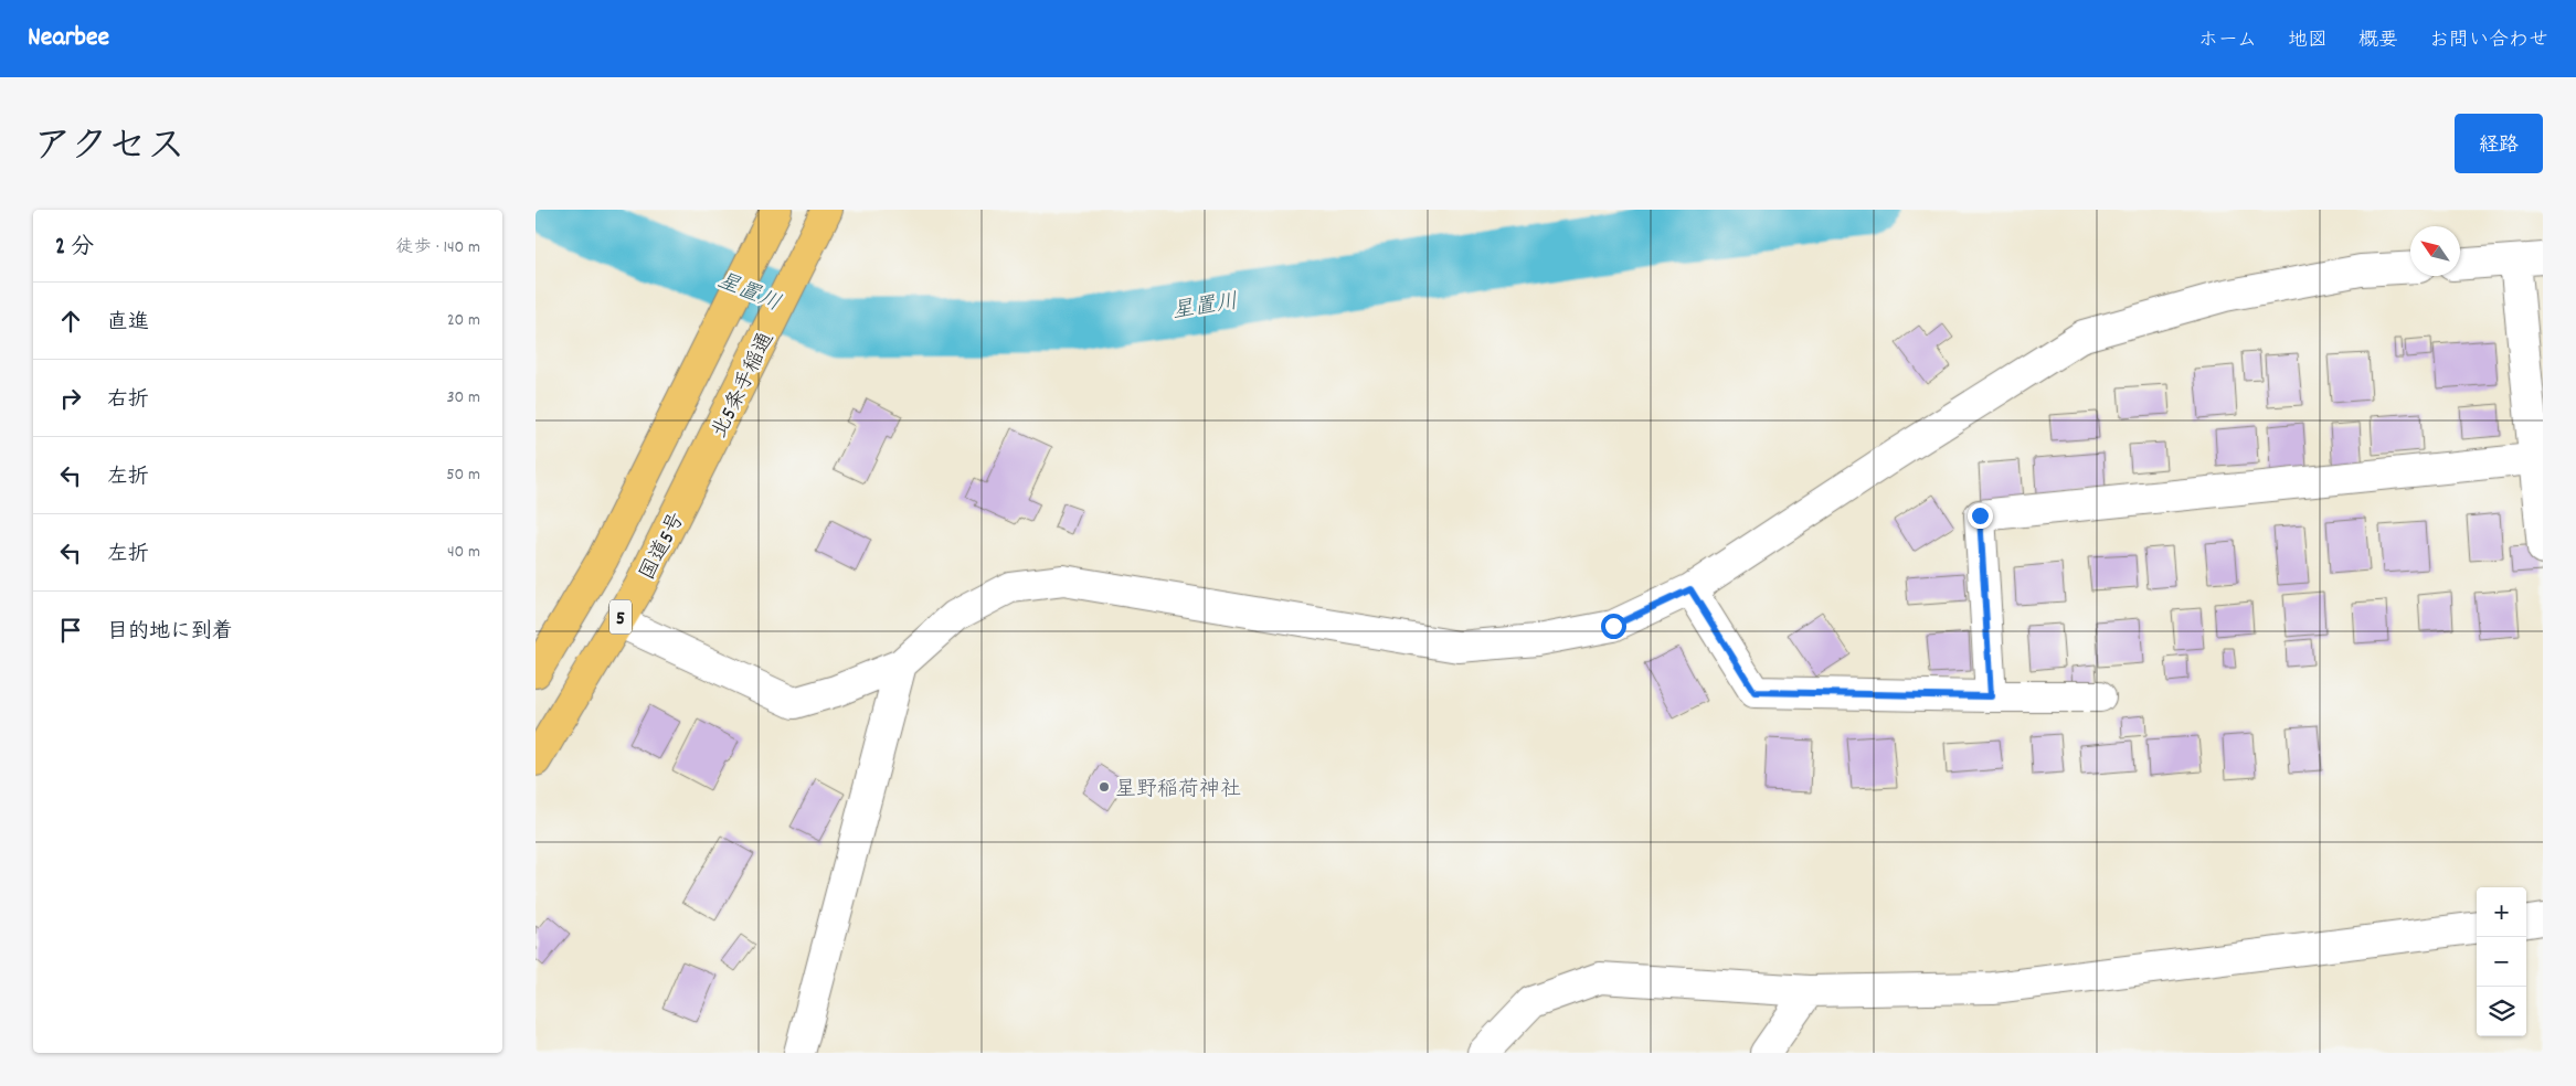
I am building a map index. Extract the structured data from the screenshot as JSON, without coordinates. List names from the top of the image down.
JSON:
{
  "streets": {
    "highway": ["北5条手稲通", "国道5号", "5"]
  },
  "crossings": [
    ["北5条手稲通", "国道5号"]
  ],
  "water": ["星置川"],
  "places": ["星野稲荷神社"],
  "north": "top left",
  "page": {
    "header": "Nearbee",
    "nav": [
      "ホーム",
      "地図",
      "概要",
      "お問い合わせ"
    ],
    "title": "アクセス",
    "buttons": "経路",
    "heading": ["2 分", "徒歩 · 140 m"],
    "list": [
      ["直進", "20 m"],
      ["右折", "30 m"],
      ["左折", "50 m"],
      ["左折", "40 m"],
      "目的地に到着"
    ],
    "map_buttons": ["+", "−"]
  }
}
